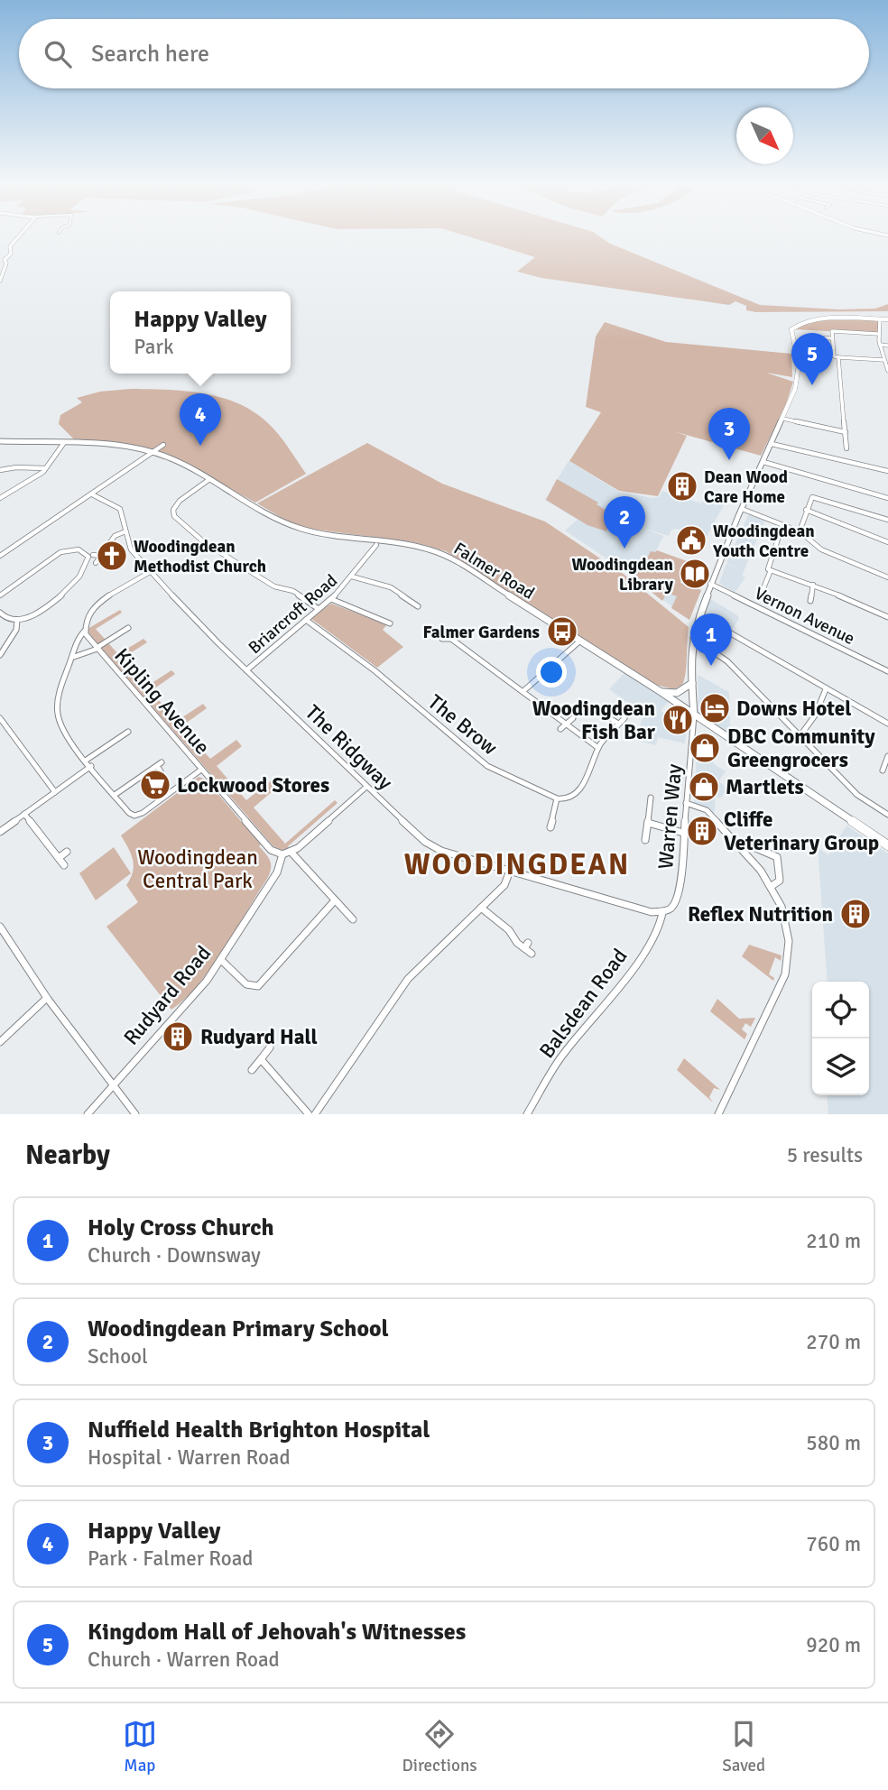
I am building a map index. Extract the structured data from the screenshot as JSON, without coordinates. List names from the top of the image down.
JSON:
{
  "streets": {
    "street": [
      "Falmer Road",
      "Briarcroft Road",
      "Vernon Avenue",
      "Kipling Avenue",
      "The Brow",
      "The Ridgway",
      "Warren Way",
      "Rudyard Road",
      "Balsdean Road"
    ]
  },
  "crossings": [
    ["Falmer Road", "Warren Way"],
    ["Briarcroft Road", "The Brow"],
    ["Briarcroft Road", "The Ridgway"],
    ["Kipling Avenue", "Rudyard Road"],
    ["The Ridgway", "Warren Way"],
    ["The Ridgway", "Balsdean Road"],
    ["Warren Way", "Balsdean Road"]
  ],
  "districts": ["WOODINGDEAN"],
  "parks": ["Woodingdean Central Park"],
  "places": {
    "building": [
      "Dean Wood Care Home",
      "Cliffe Veterinary Group",
      "Reflex Nutrition",
      "Rudyard Hall"
    ],
    "public building": ["Woodingdean Youth Centre"],
    "church": ["Woodingdean Methodist Church"],
    "library": ["Woodingdean Library"],
    "bus stop": ["Falmer Gardens"],
    "hotel": ["Downs Hotel"],
    "restaurant": ["Woodingdean Fish Bar"],
    "shop": ["DBC Community Greengrocers", "Martlets"],
    "supermarket": ["Lockwood Stores"]
  },
  "north": "bottom right",
  "page": {
    "search": "Search here",
    "popup": ["Happy Valley", "Park"],
    "pins": [
      "5",
      "4",
      "3",
      "2",
      "1"
    ],
    "heading": ["Nearby", "5 results"],
    "list": [
      {
        "mark": "1",
        "name": "Holy Cross Church",
        "note": "Church · Downsway",
        "value": "210 m"
      },
      {
        "mark": "2",
        "name": "Woodingdean Primary School",
        "note": "School",
        "value": "270 m"
      },
      {
        "mark": "3",
        "name": "Nuffield Health Brighton Hospital",
        "note": "Hospital · Warren Road",
        "value": "580 m"
      },
      {
        "mark": "4",
        "name": "Happy Valley",
        "note": "Park · Falmer Road",
        "value": "760 m"
      },
      {
        "mark": "5",
        "name": "Kingdom Hall of Jehovah's Witnesses",
        "note": "Church · Warren Road",
        "value": "920 m"
      }
    ],
    "nav": ["Map", "Directions", "Saved"]
  }
}
